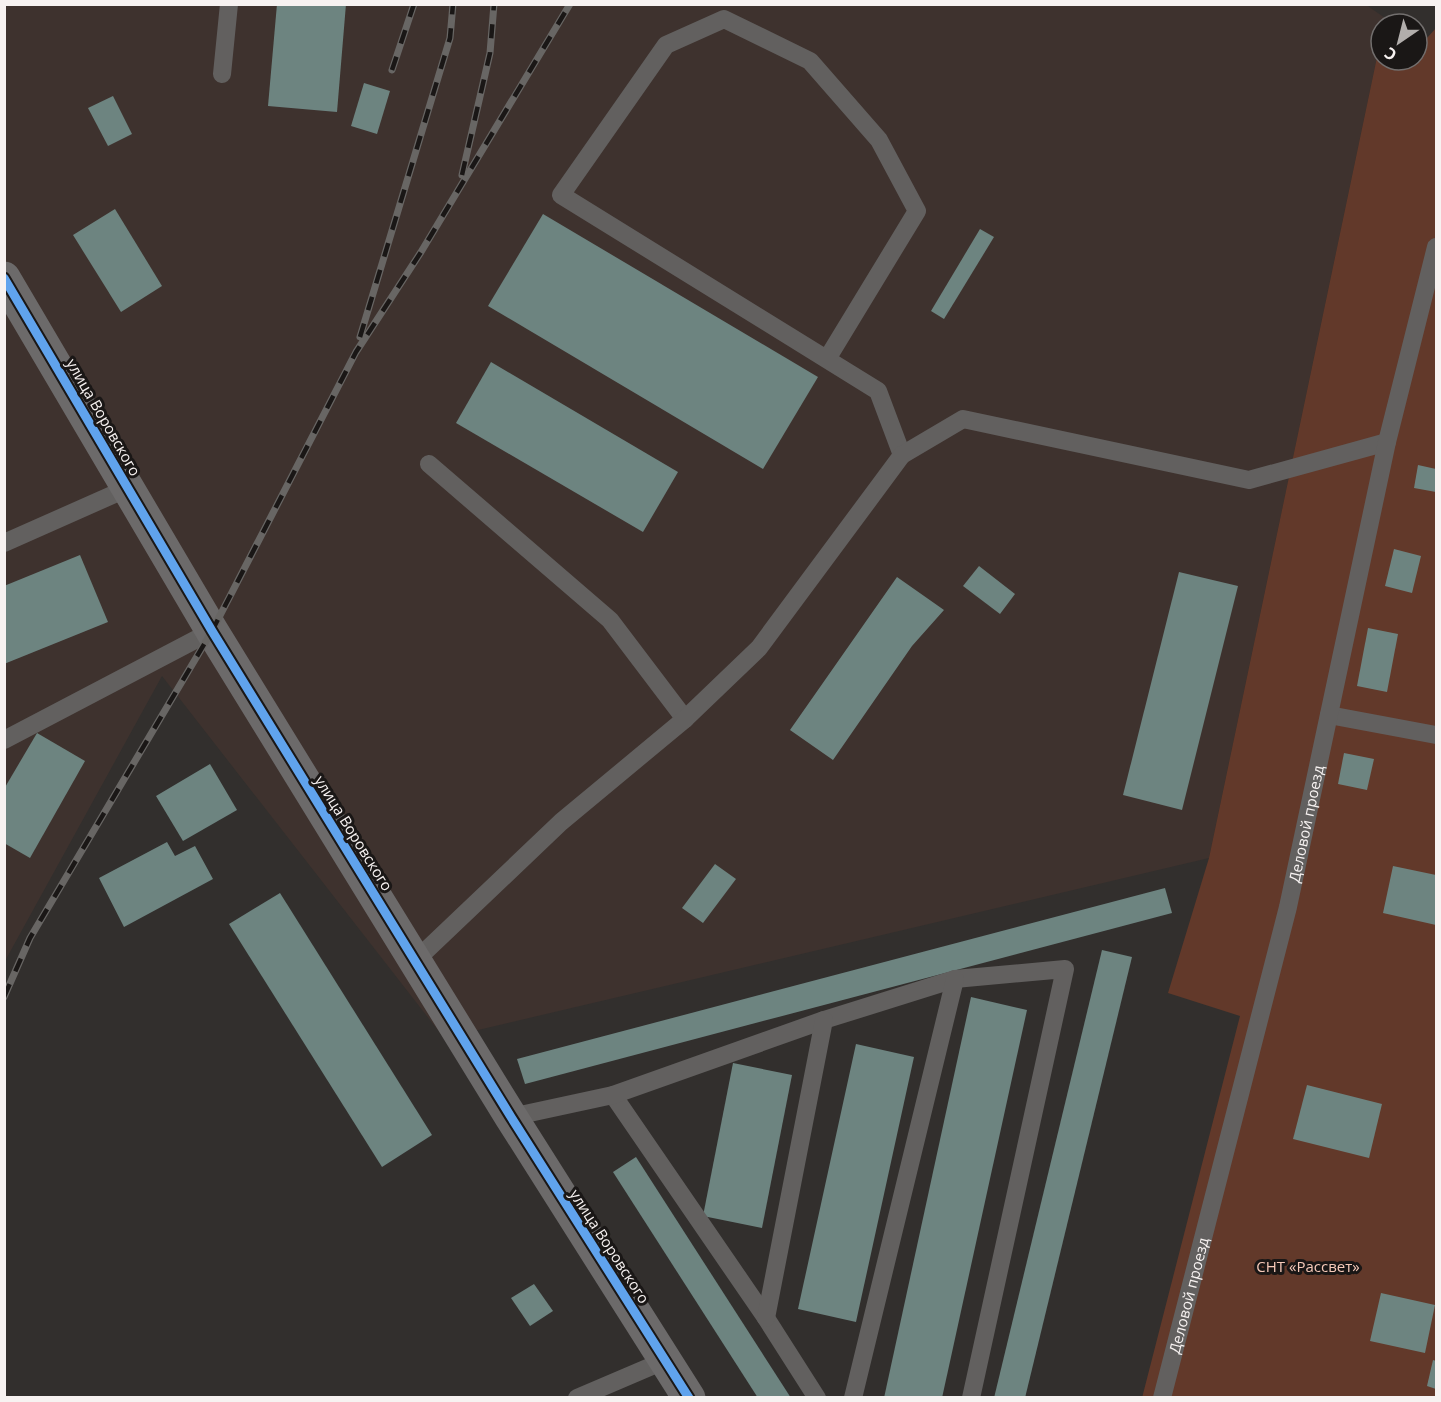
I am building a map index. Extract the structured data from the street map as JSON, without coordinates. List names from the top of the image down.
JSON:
{
  "streets": {
    "street": ["улица Воровского"],
    "lane": ["Деловой проезд"]
  },
  "parks": ["СНТ «Рассвет»"],
  "north": "bottom left"
}
